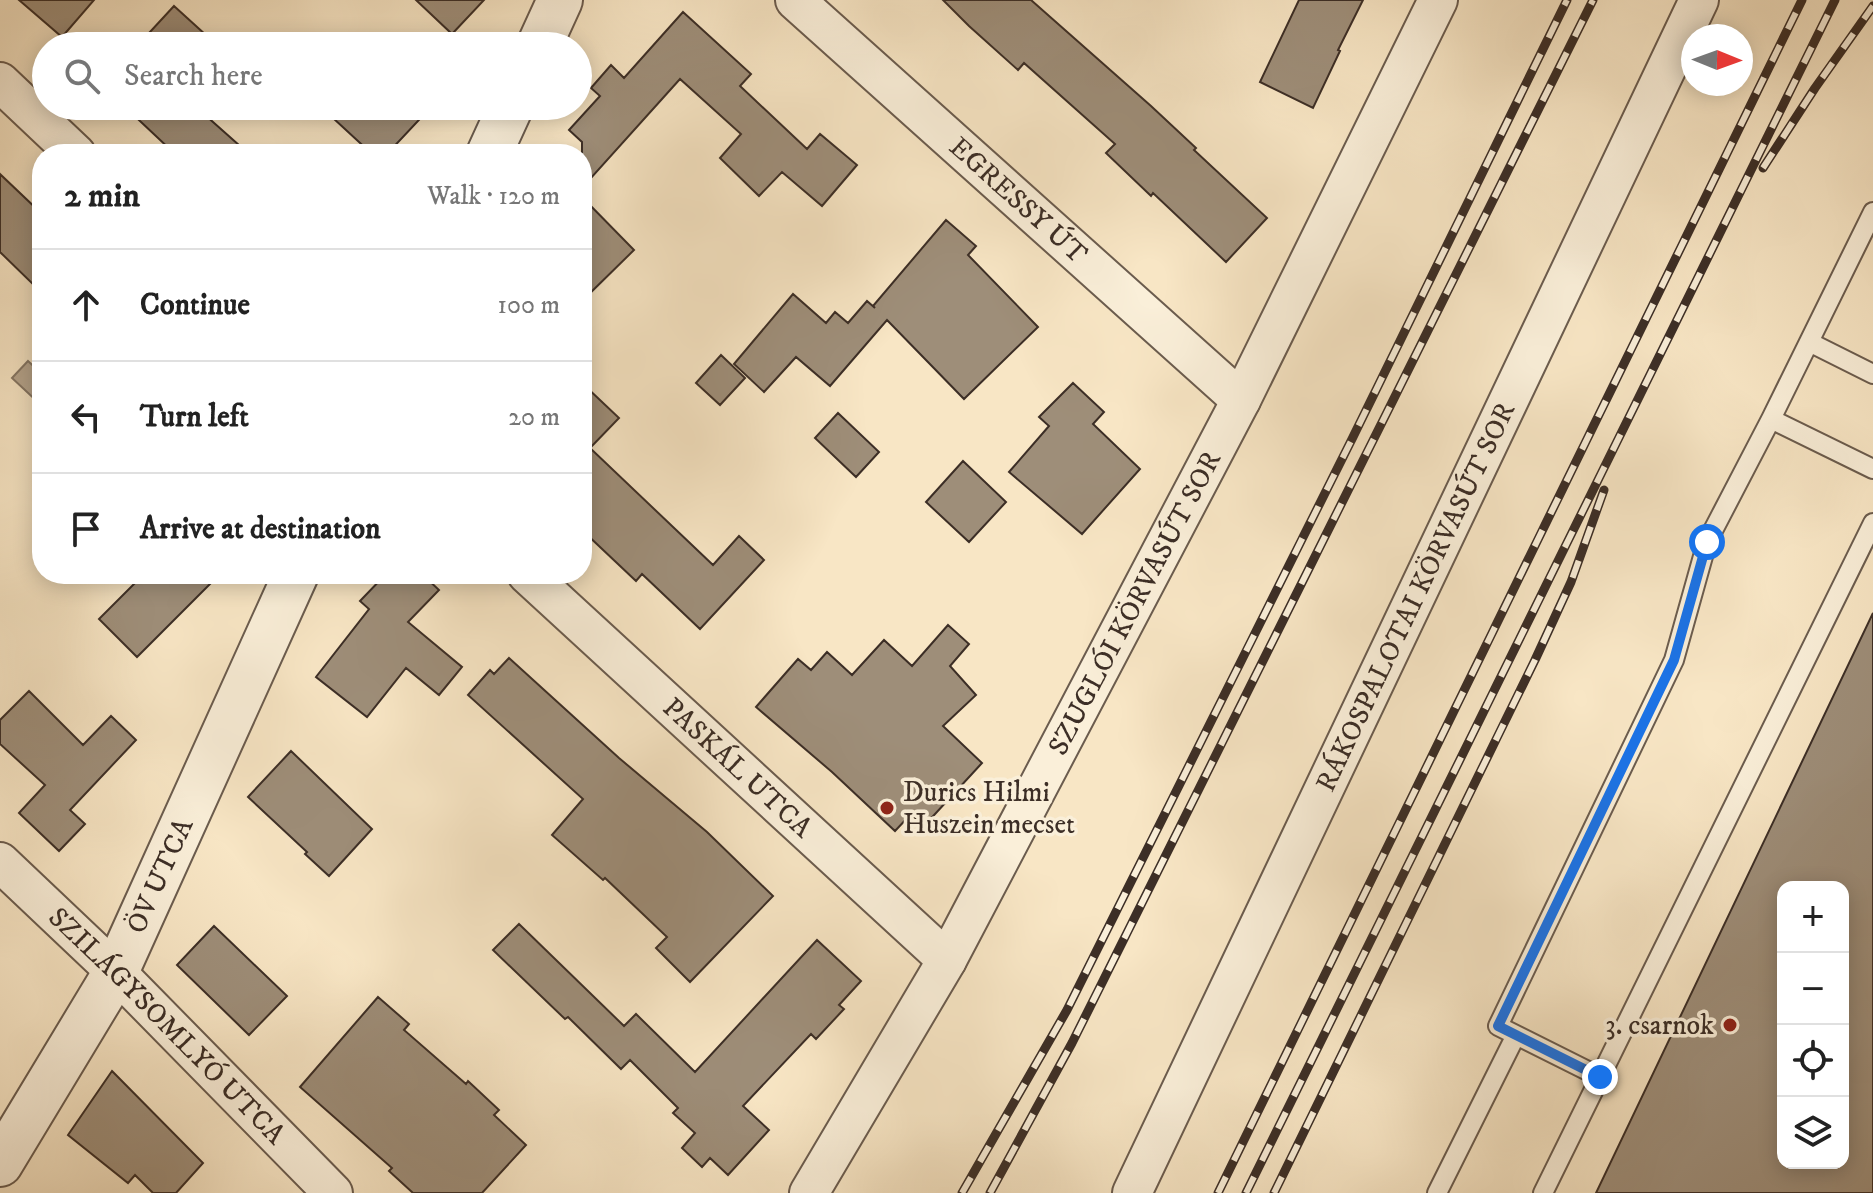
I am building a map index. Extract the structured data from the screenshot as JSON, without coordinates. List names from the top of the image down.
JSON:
{
  "streets": {
    "street": [
      "EGRESSY ÚT",
      "RÁKOSPALOTAI KÖRVASÚT SOR",
      "SZUGLÓI KÖRVASÚT SOR",
      "PASKÁL UTCA",
      "ÖV UTCA",
      "SZILÁGYSOMLYÓ UTCA"
    ]
  },
  "crossings": [
    ["EGRESSY ÚT", "SZUGLÓI KÖRVASÚT SOR"],
    ["SZUGLÓI KÖRVASÚT SOR", "PASKÁL UTCA"],
    ["ÖV UTCA", "SZILÁGYSOMLYÓ UTCA"]
  ],
  "places": ["Durics Hilmi Huszein mecset", "3. csarnok"],
  "north": "right",
  "page": {
    "search": "Search here",
    "heading": ["2 min", "Walk · 120 m"],
    "list": [
      ["Continue", "100 m"],
      ["Turn left", "20 m"],
      "Arrive at destination"
    ],
    "map_buttons": ["+", "−"]
  }
}
